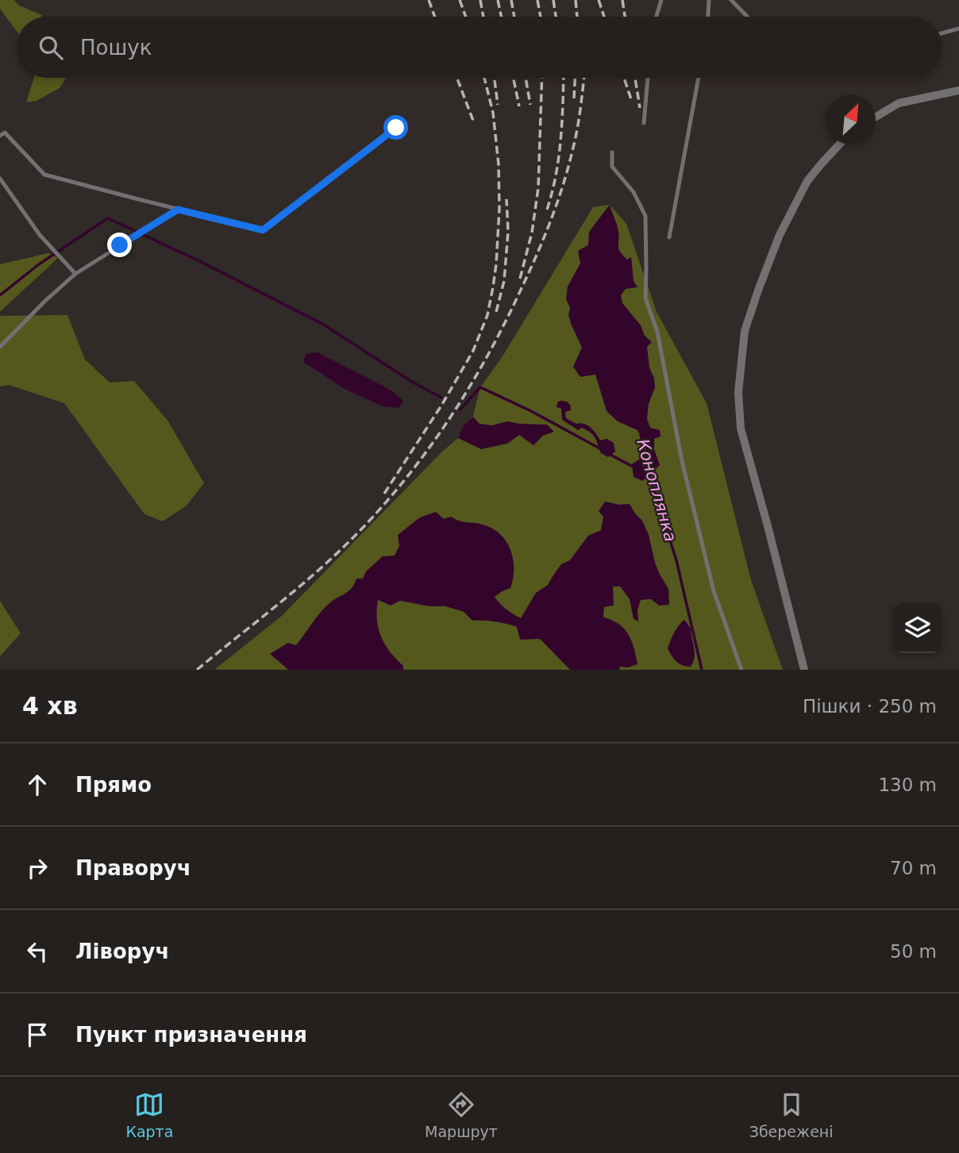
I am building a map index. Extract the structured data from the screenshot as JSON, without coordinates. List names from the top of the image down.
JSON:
{
  "water": ["Коноплянка"],
  "north": "top right",
  "page": {
    "search": "Пошук",
    "heading": ["4 хв", "Пішки · 250 m"],
    "list": [
      ["Прямо", "130 m"],
      ["Праворуч", "70 m"],
      ["Ліворуч", "50 m"],
      "Пункт призначення"
    ],
    "nav": ["Карта", "Маршрут", "Збережені"]
  }
}
